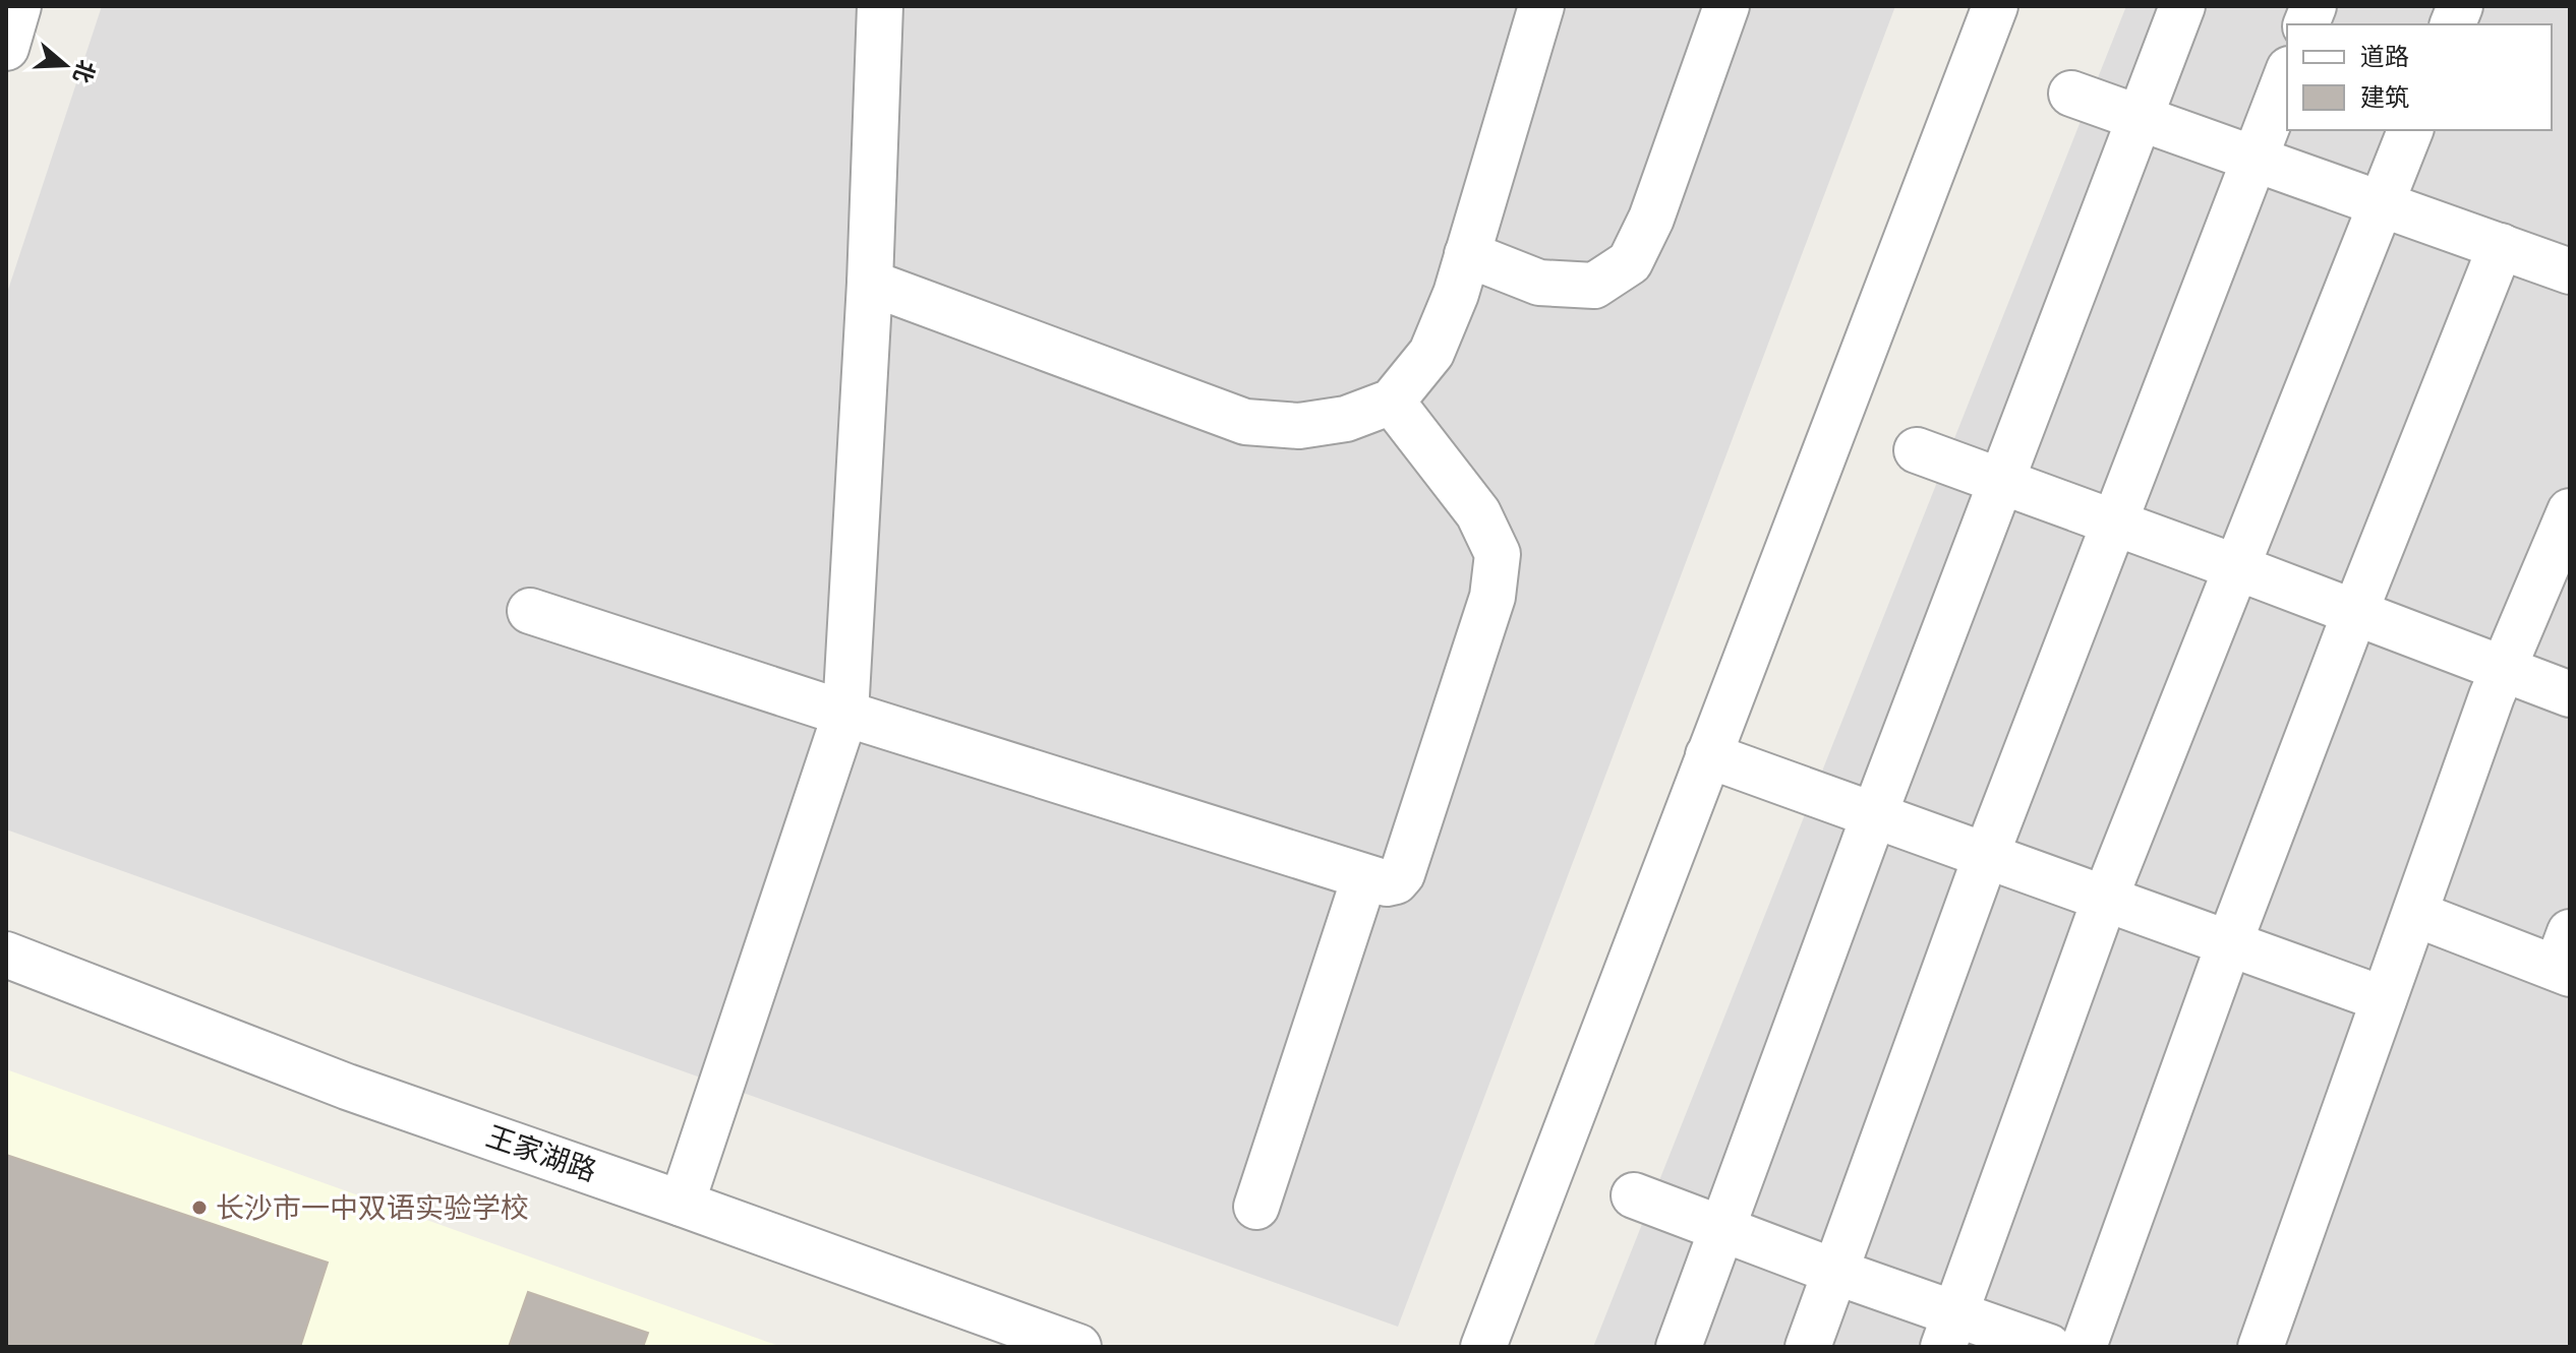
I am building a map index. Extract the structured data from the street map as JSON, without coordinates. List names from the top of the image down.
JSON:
{
  "streets": {
    "street": ["王家湖路"]
  },
  "places": ["长沙市一中双语实验学校"],
  "legend": ["道路", "建筑"],
  "north": "right"
}
